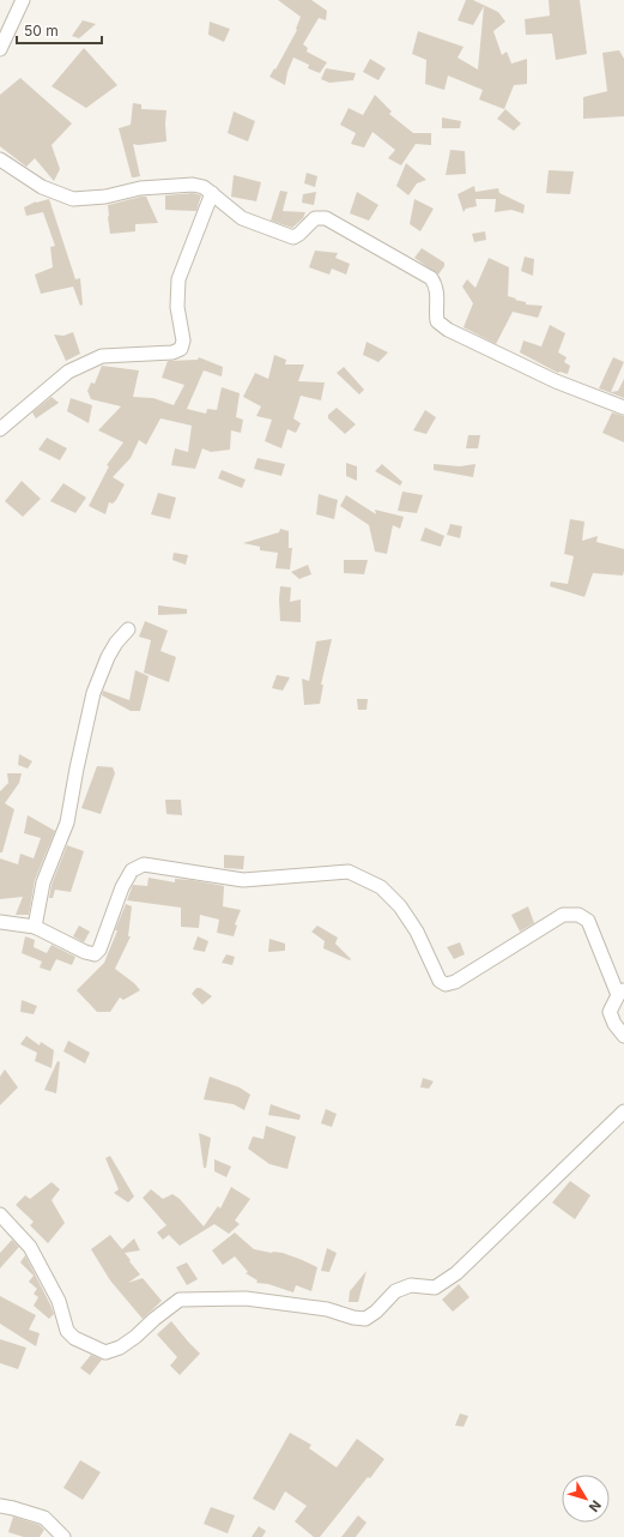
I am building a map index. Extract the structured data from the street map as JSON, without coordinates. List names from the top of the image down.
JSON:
{
  "scale_bar": "50 m",
  "north": "bottom right"
}
